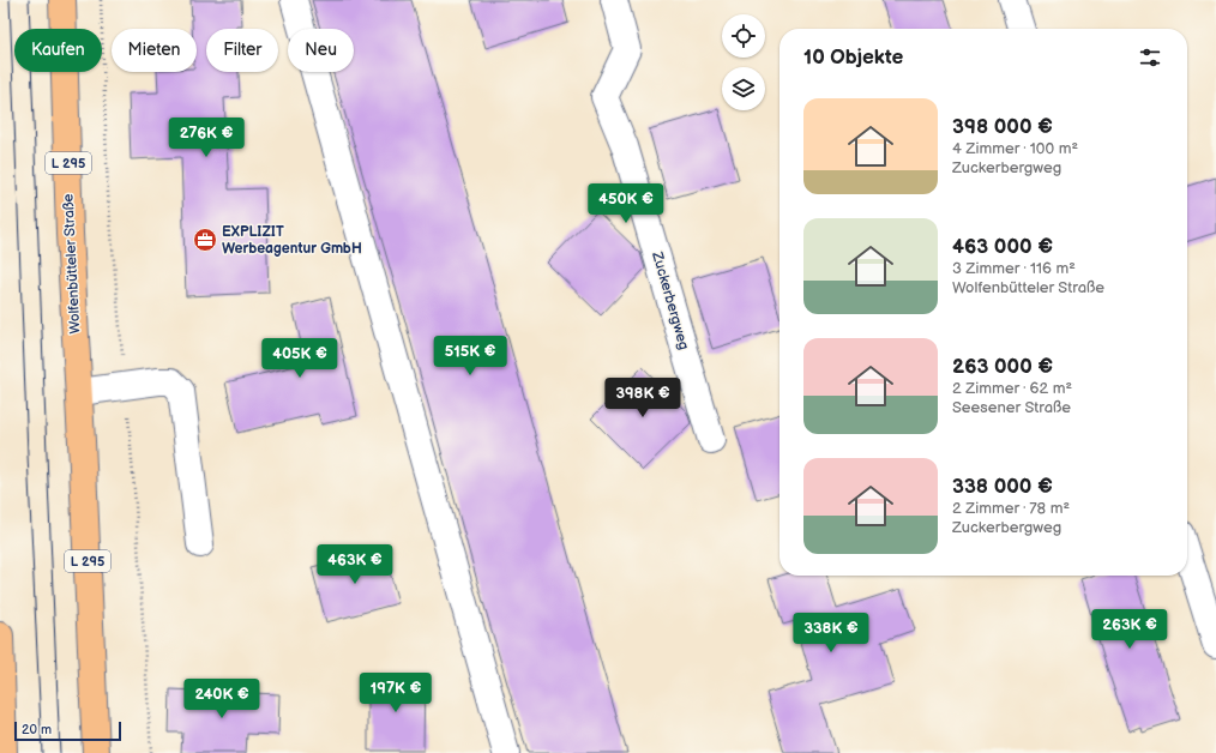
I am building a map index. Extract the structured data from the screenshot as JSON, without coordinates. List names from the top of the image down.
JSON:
{
  "streets": {
    "main road": ["L 295", "Wolfenbütteler Straße"],
    "street": ["Zuckerbergweg"]
  },
  "places": {
    "office": ["EXPLIZIT Werbeagentur GmbH"]
  },
  "scale_bar": "20 m",
  "page": {
    "chip": [
      "Kaufen",
      "Mieten",
      "Filter",
      "Neu"
    ],
    "heading": "10 Objekte",
    "list": [
      {
        "name": "398 000 €",
        "note": "4 Zimmer · 100 m² · Zuckerbergweg"
      },
      {
        "name": "463 000 €",
        "note": "3 Zimmer · 116 m² · Wolfenbütteler Straße"
      },
      {
        "name": "263 000 €",
        "note": "2 Zimmer · 62 m² · Seesener Straße"
      },
      {
        "name": "338 000 €",
        "note": "2 Zimmer · 78 m² · Zuckerbergweg"
      }
    ],
    "price": [
      "276K €",
      "450K €",
      "515K €",
      "405K €",
      "398K €",
      "463K €",
      "263K €",
      "338K €",
      "197K €",
      "240K €"
    ],
    "scale": "20 m"
  }
}
